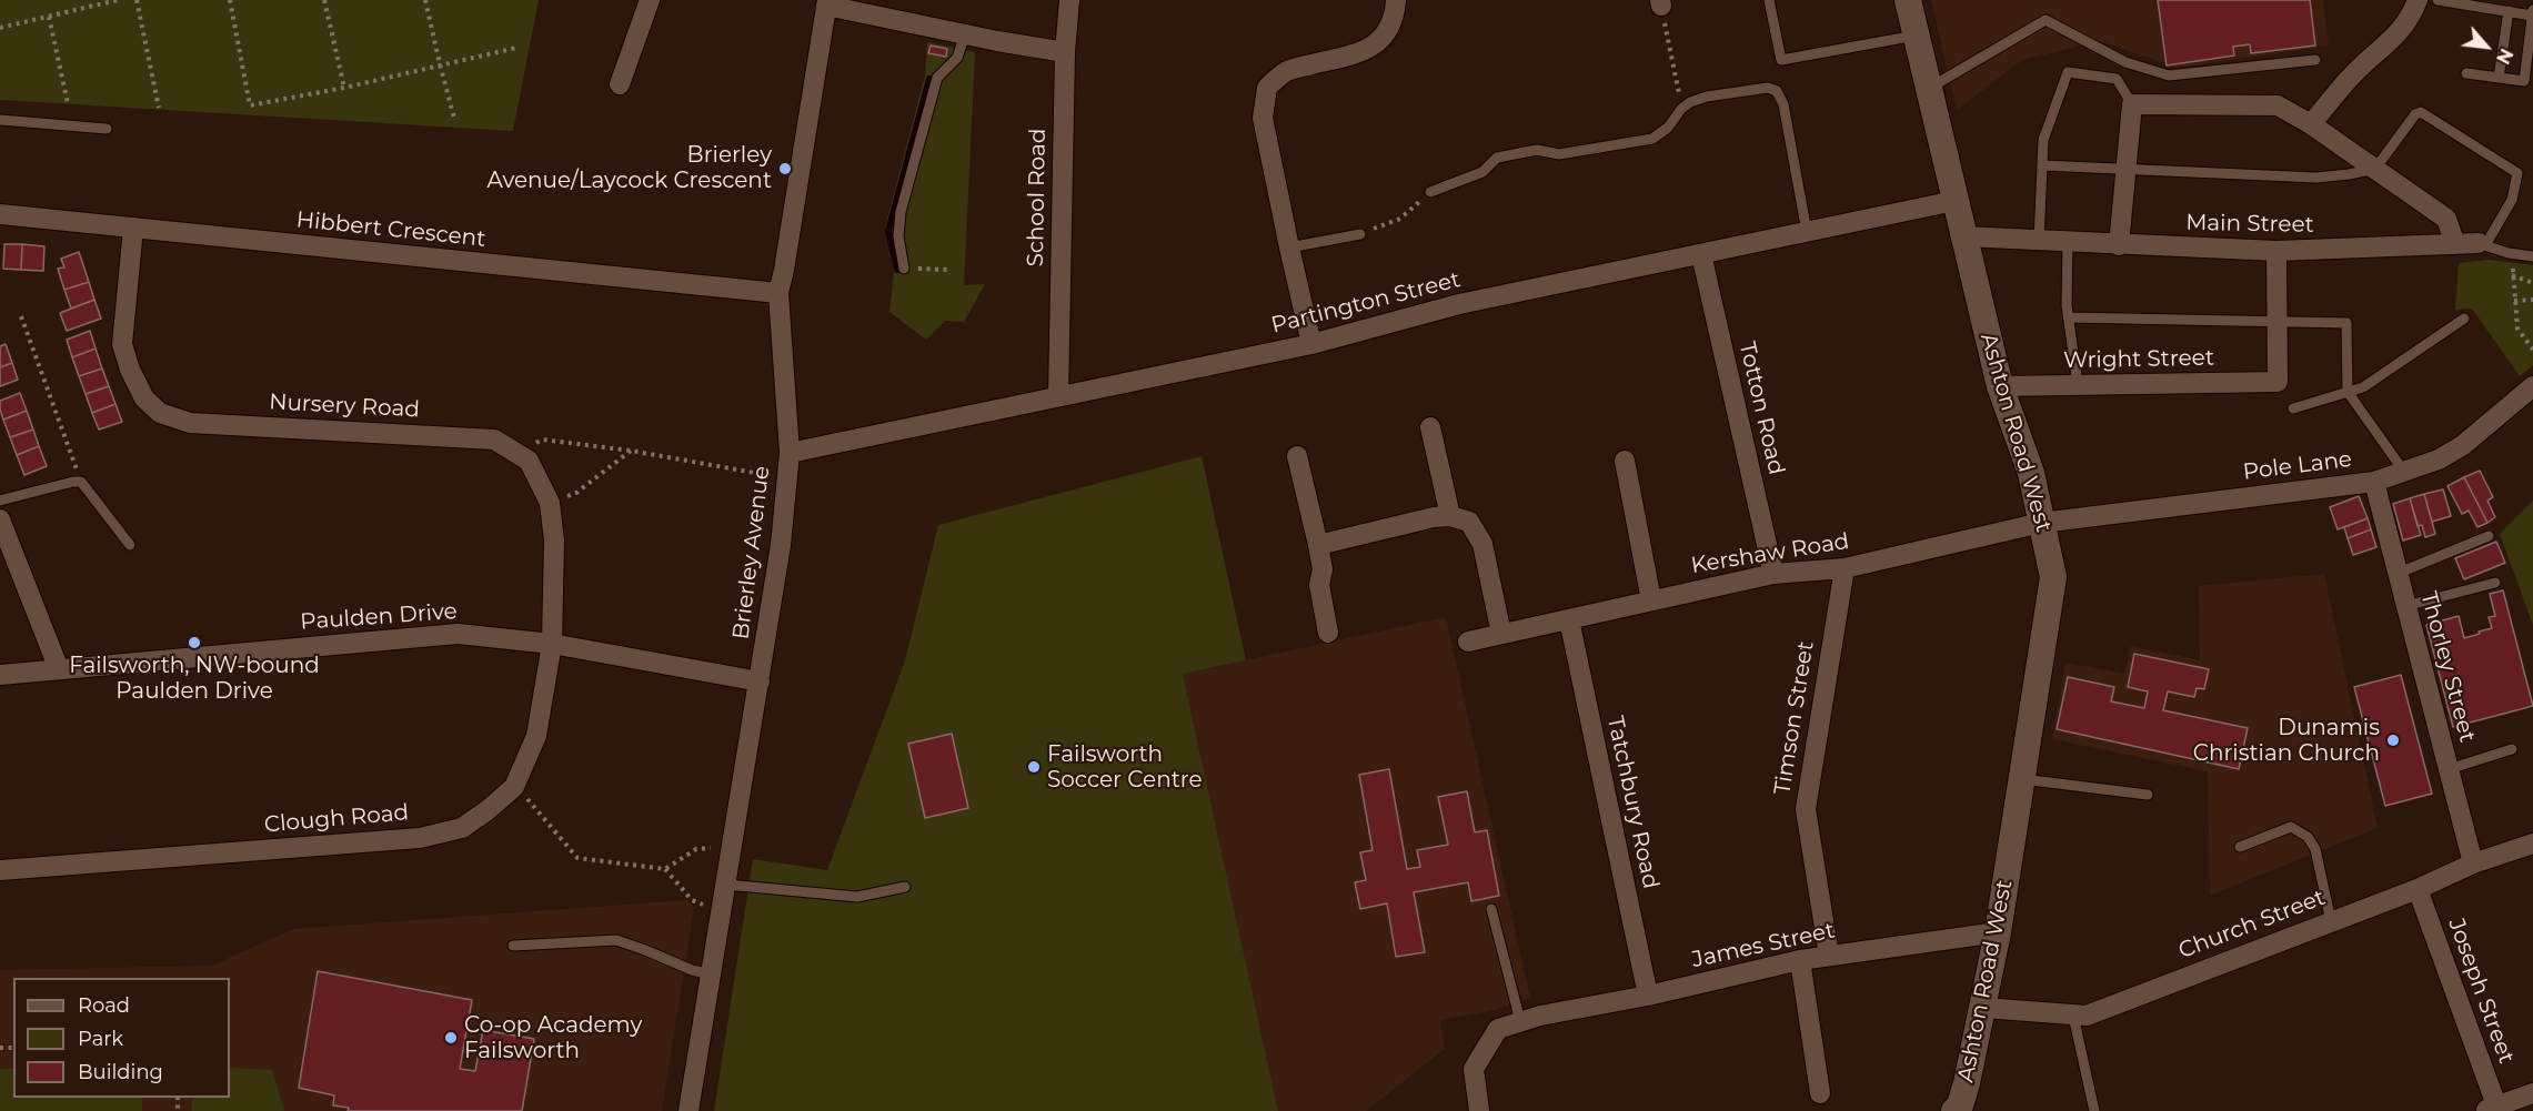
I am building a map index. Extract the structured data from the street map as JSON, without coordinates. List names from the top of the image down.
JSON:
{
  "streets": {
    "street": [
      "School Road",
      "Main Street",
      "Hibbert Crescent",
      "Partington Street",
      "Wright Street",
      "Nursery Road",
      "Totton Road",
      "Ashton Road West",
      "Pole Lane",
      "Brierley Avenue",
      "Kershaw Road",
      "Paulden Drive",
      "Thorley Street",
      "Timson Street",
      "Tatchbury Road",
      "Clough Road",
      "Church Street",
      "James Street",
      "Joseph Street"
    ]
  },
  "crossings": [
    ["School Road", "Partington Street"],
    ["Main Street", "Ashton Road West"],
    ["Hibbert Crescent", "Nursery Road"],
    ["Hibbert Crescent", "Brierley Avenue"],
    ["Partington Street", "Totton Road"],
    ["Partington Street", "Ashton Road West"],
    ["Partington Street", "Brierley Avenue"],
    ["Wright Street", "Ashton Road West"],
    ["Nursery Road", "Paulden Drive"],
    ["Nursery Road", "Clough Road"],
    ["Totton Road", "Kershaw Road"],
    ["Ashton Road West", "Pole Lane"],
    ["Ashton Road West", "Kershaw Road"],
    ["Ashton Road West", "Church Street"],
    ["Ashton Road West", "James Street"],
    ["Pole Lane", "Kershaw Road"],
    ["Pole Lane", "Thorley Street"],
    ["Brierley Avenue", "Paulden Drive"],
    ["Kershaw Road", "Timson Street"],
    ["Kershaw Road", "Tatchbury Road"],
    ["Paulden Drive", "Clough Road"],
    ["Thorley Street", "Church Street"],
    ["Timson Street", "James Street"],
    ["Tatchbury Road", "James Street"],
    ["Church Street", "Joseph Street"]
  ],
  "places": [
    "Brierley Avenue/Laycock Crescent",
    "Failsworth, NW-bound Paulden Drive",
    "Dunamis Christian Church",
    "Failsworth Soccer Centre",
    "Co-op Academy Failsworth"
  ],
  "legend": ["Road", "Park", "Building"],
  "north": "bottom right"
}
